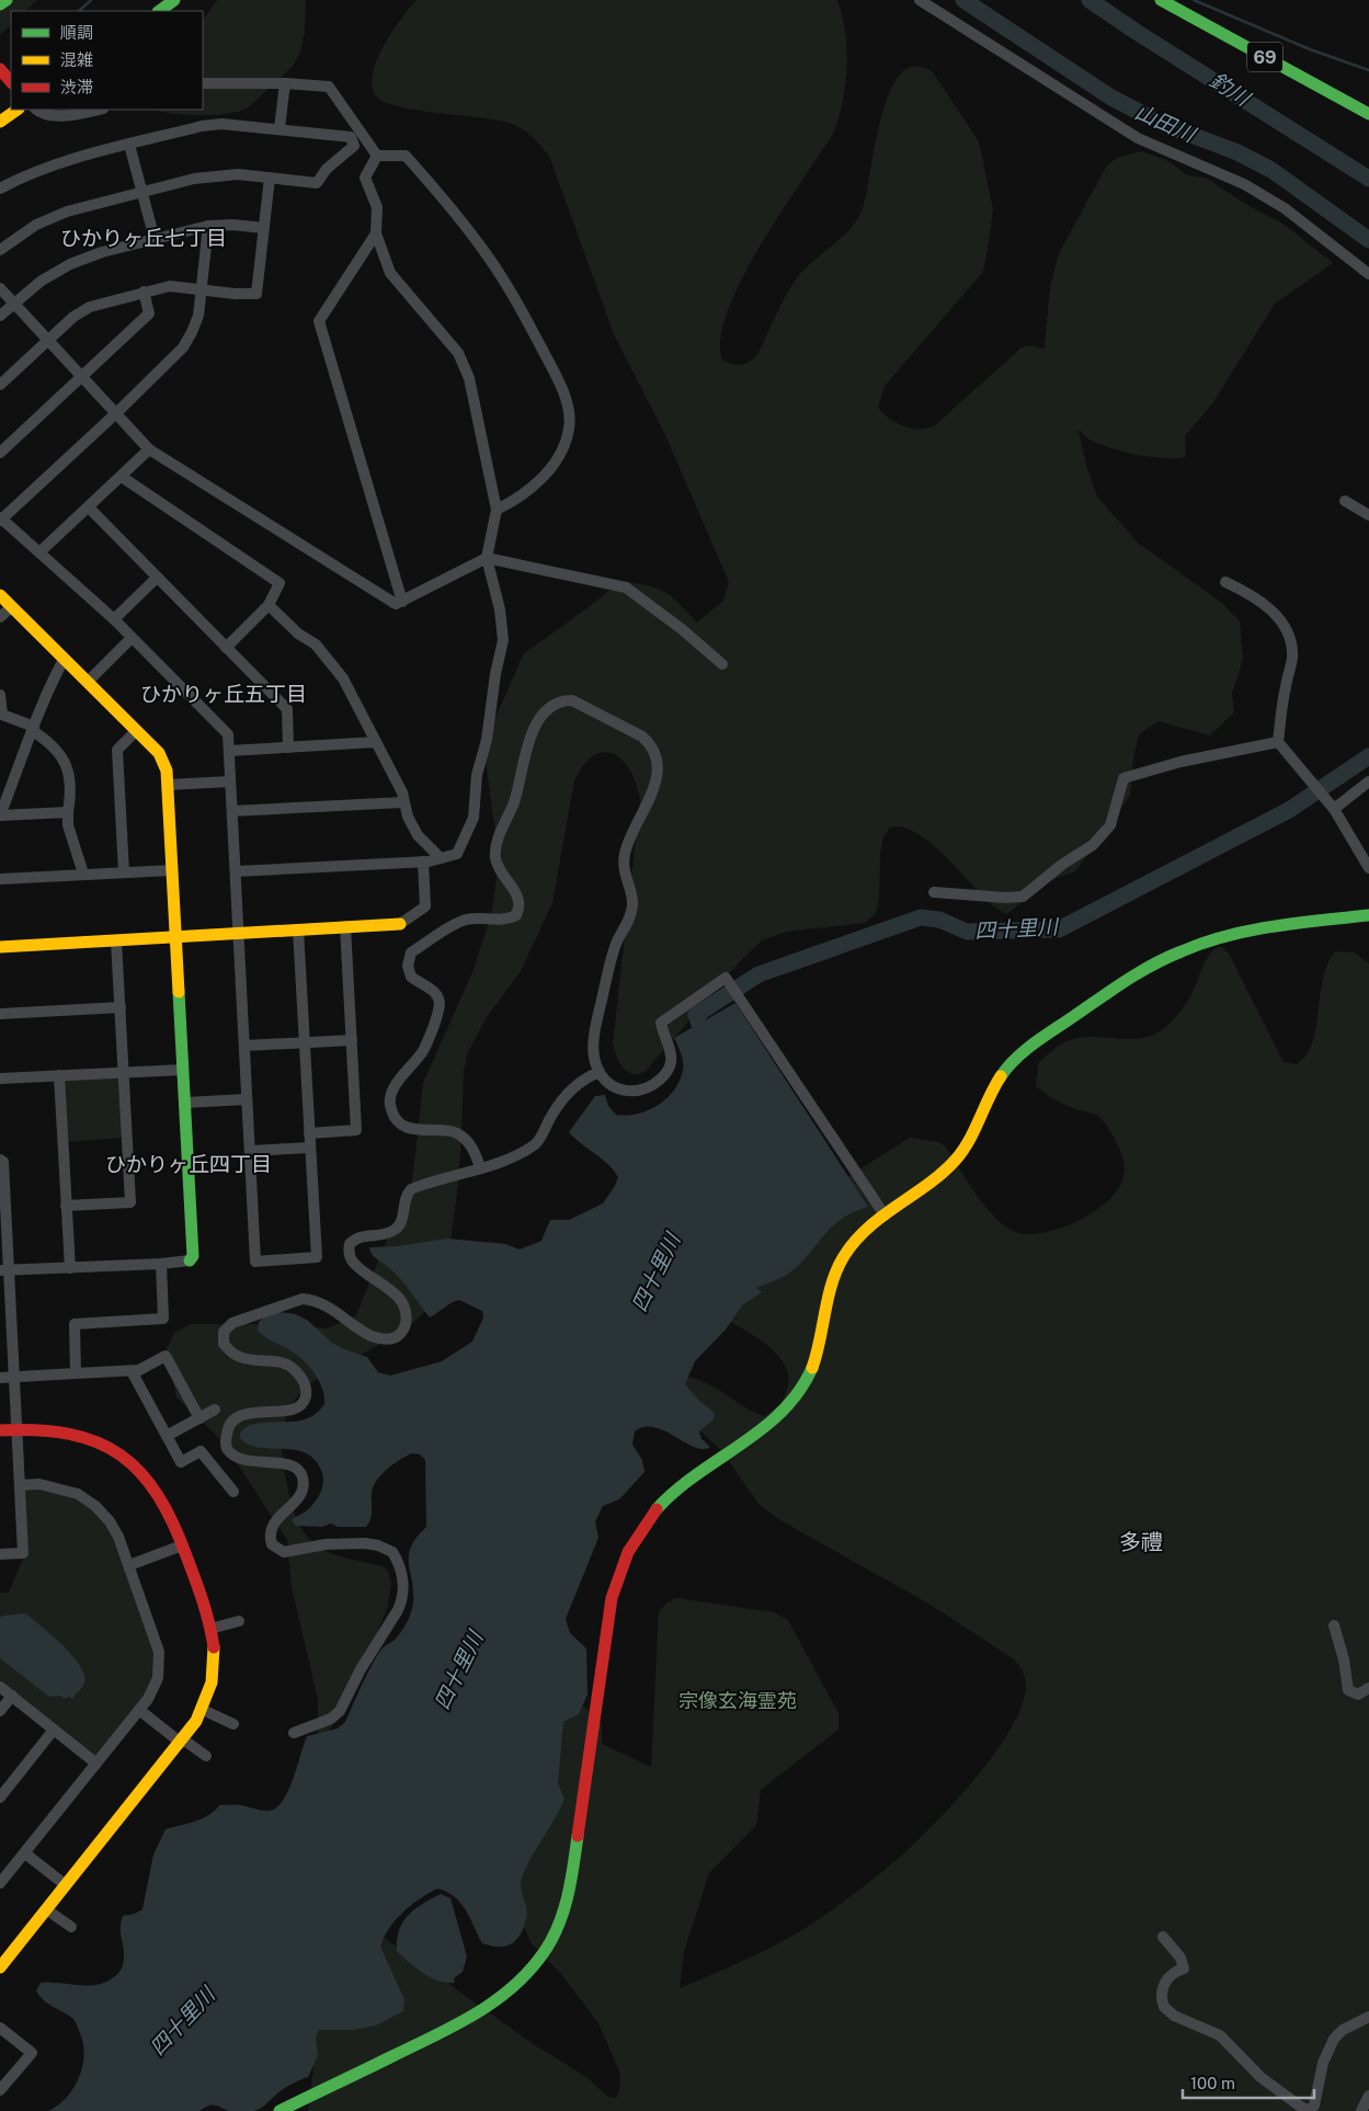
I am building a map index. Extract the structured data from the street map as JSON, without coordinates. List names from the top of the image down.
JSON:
{
  "streets": {
    "street": ["69"]
  },
  "districts": [
    "ひかりヶ丘七丁目",
    "ひかりヶ丘五丁目",
    "ひかりヶ丘四丁目",
    "多禮"
  ],
  "water": ["釣川", "山田川", "四十里川"],
  "parks": ["宗像玄海霊苑"],
  "legend": ["順調", "混雑", "渋滞"],
  "scale_bar": "100 m"
}
